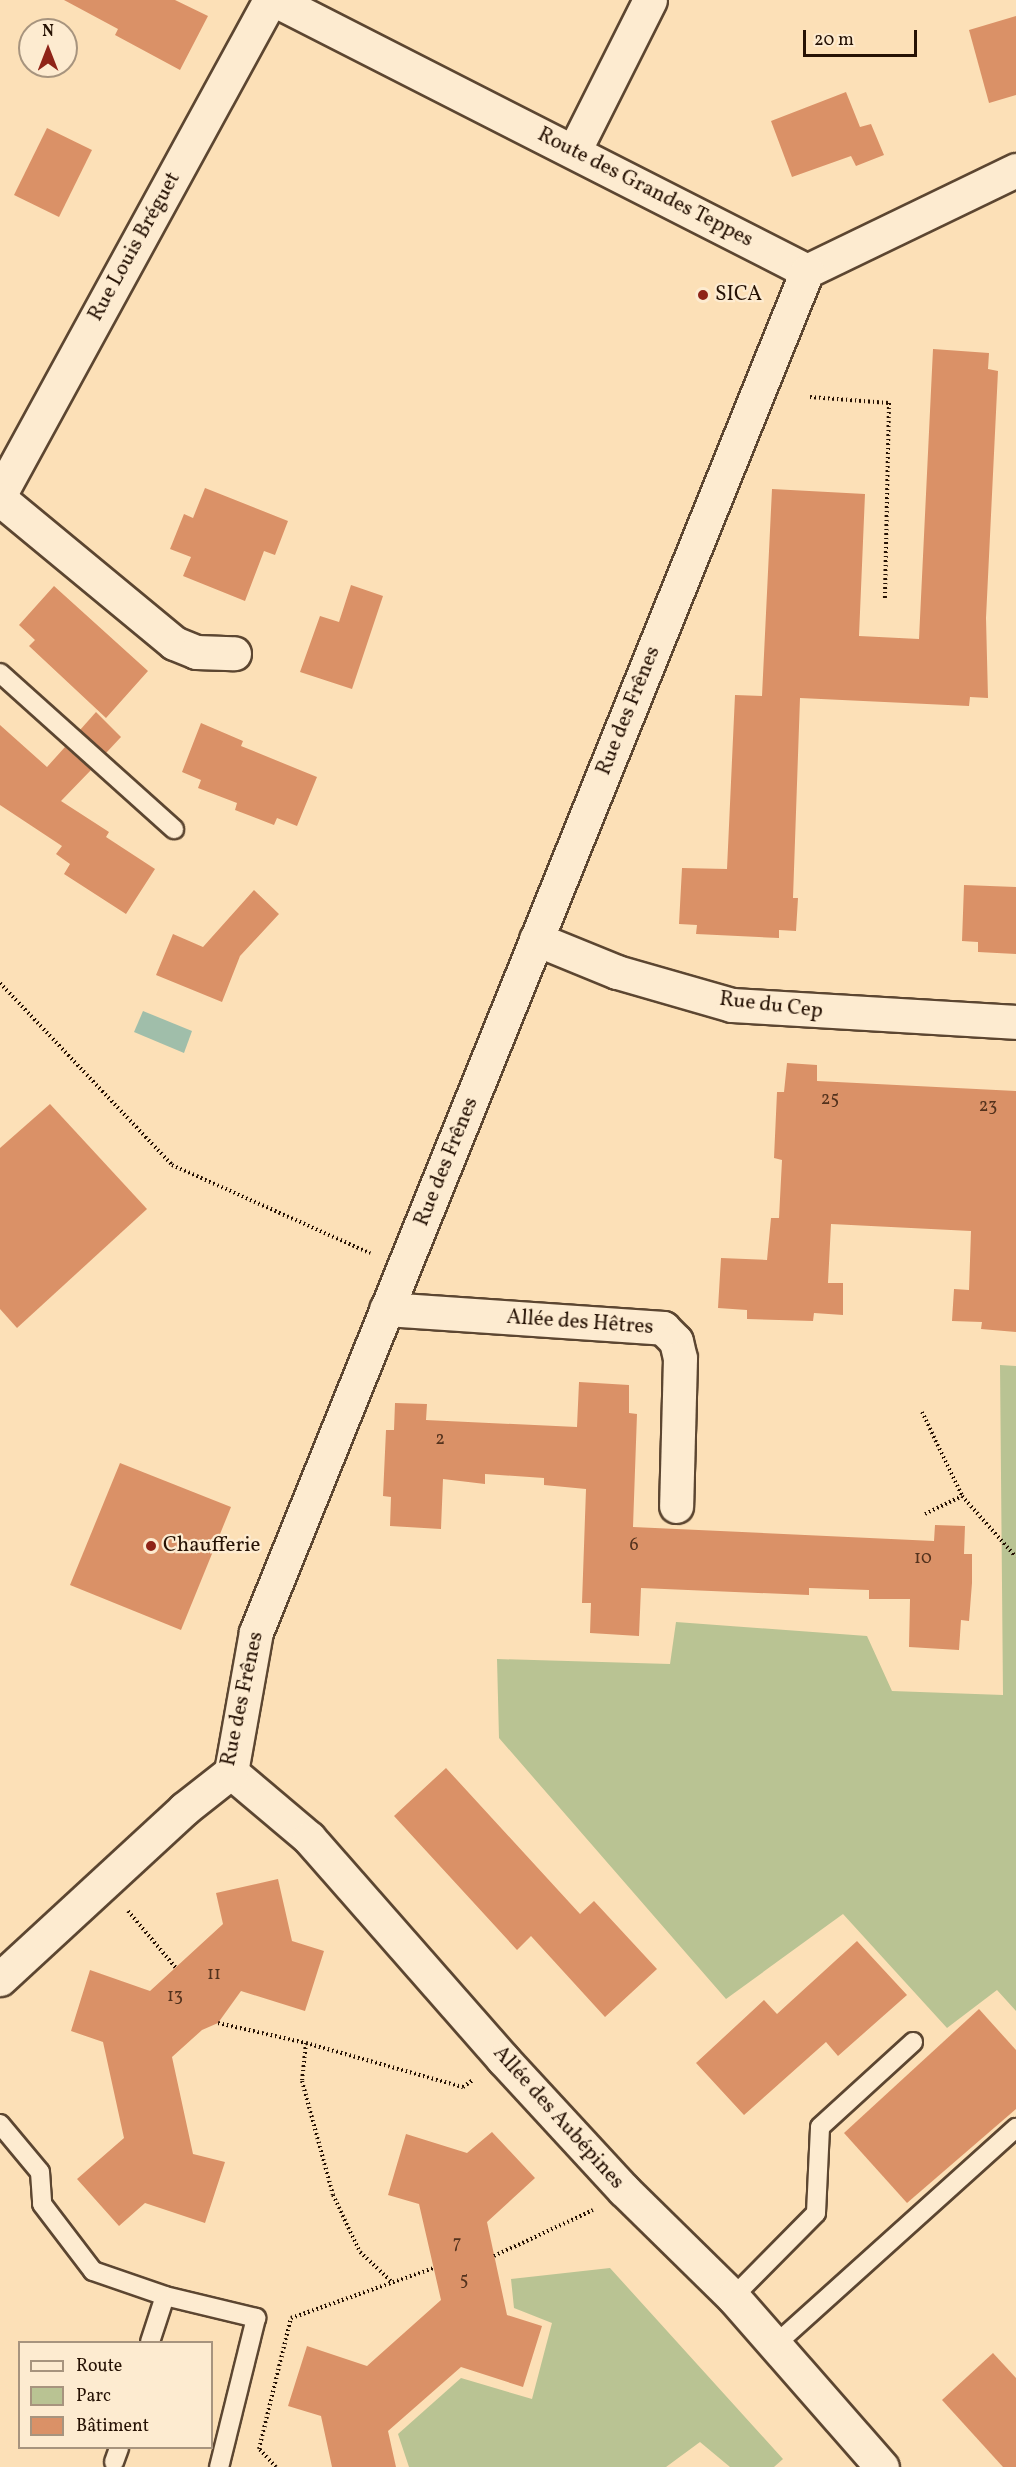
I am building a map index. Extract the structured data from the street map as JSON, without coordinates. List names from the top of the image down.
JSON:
{
  "streets": {
    "street": [
      "Route des Grandes Teppes",
      "Rue Louis Bréguet",
      "Rue des Frênes",
      "Rue du Cep",
      "Allée des Hêtres",
      "Allée des Aubépines"
    ]
  },
  "crossings": [
    ["Route des Grandes Teppes", "Rue Louis Bréguet"],
    ["Route des Grandes Teppes", "Rue des Frênes"],
    ["Rue des Frênes", "Rue du Cep"],
    ["Rue des Frênes", "Allée des Hêtres"],
    ["Rue des Frênes", "Allée des Aubépines"]
  ],
  "places": ["SICA", "Chaufferie"],
  "house_numbers": [
    "25",
    "23",
    "2",
    "6",
    "10",
    "11",
    "13",
    "7",
    "5"
  ],
  "legend": ["Route", "Parc", "Bâtiment"],
  "scale_bar": "20 m",
  "north": "top"
}
